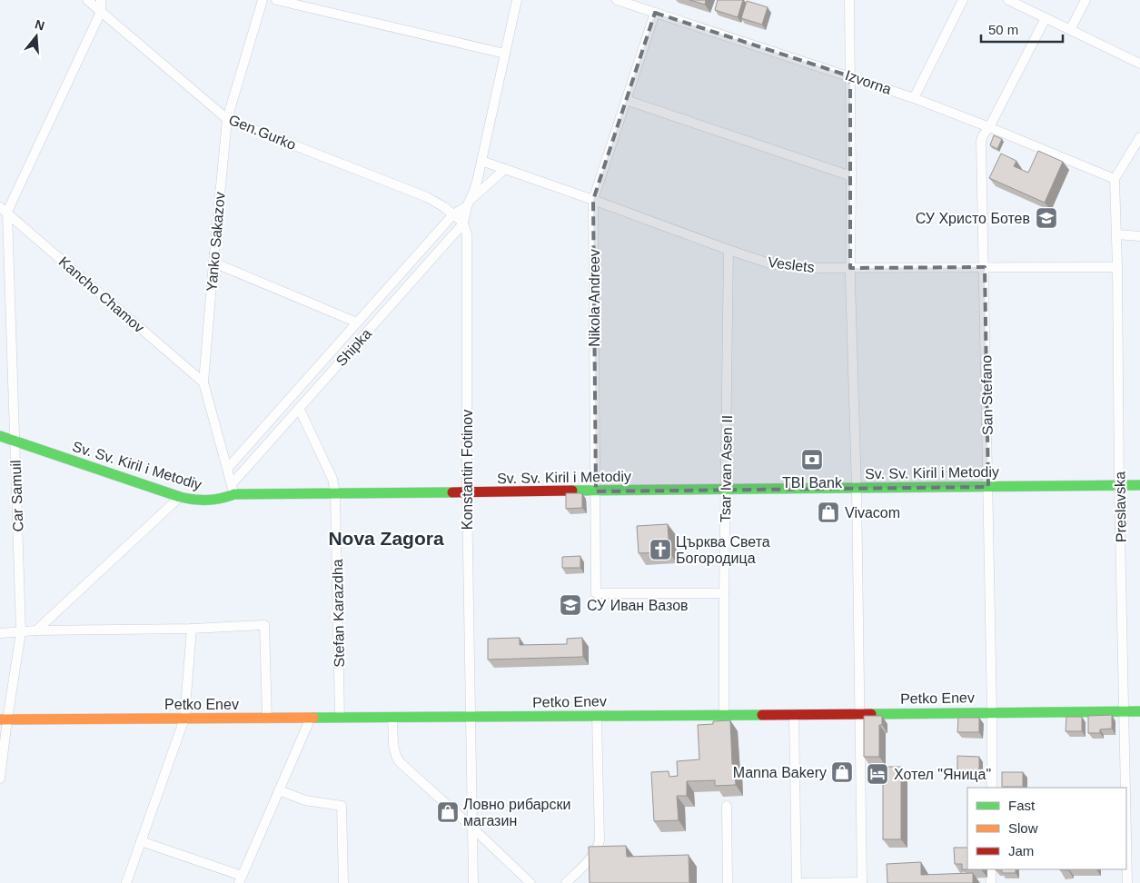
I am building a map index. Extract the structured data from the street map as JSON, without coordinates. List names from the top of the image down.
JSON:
{
  "streets": {
    "street": [
      "Izvorna",
      "Gen.Gurko",
      "Yanko Sakazov",
      "Veslets",
      "Kancho Chamov",
      "Nikola Andreev",
      "Shipka",
      "San Stefano",
      "Sv. Sv. Kiril i Metodiy",
      "Tsar Ivan Asen II",
      "Konstantin Fotinov",
      "Car Samuil",
      "Preslavska",
      "Stefan Karazdha",
      "Petko Enev"
    ]
  },
  "crossings": [
    ["Izvorna", "Nikola Andreev"],
    ["Izvorna", "San Stefano"],
    ["Izvorna", "Preslavska"],
    ["Gen.Gurko", "Yanko Sakazov"],
    ["Gen.Gurko", "Shipka"],
    ["Gen.Gurko", "Konstantin Fotinov"],
    ["Yanko Sakazov", "Kancho Chamov"],
    ["Yanko Sakazov", "Shipka"],
    ["Yanko Sakazov", "Sv. Sv. Kiril i Metodiy"],
    ["Veslets", "Nikola Andreev"],
    ["Veslets", "Shipka"],
    ["Veslets", "San Stefano"],
    ["Veslets", "Tsar Ivan Asen II"],
    ["Veslets", "Preslavska"],
    ["Kancho Chamov", "Car Samuil"],
    ["Nikola Andreev", "Sv. Sv. Kiril i Metodiy"],
    ["Nikola Andreev", "Tsar Ivan Asen II"],
    ["Shipka", "Konstantin Fotinov"],
    ["Shipka", "Stefan Karazdha"],
    ["San Stefano", "Sv. Sv. Kiril i Metodiy"],
    ["San Stefano", "Petko Enev"],
    ["Sv. Sv. Kiril i Metodiy", "Tsar Ivan Asen II"],
    ["Sv. Sv. Kiril i Metodiy", "Konstantin Fotinov"],
    ["Sv. Sv. Kiril i Metodiy", "Car Samuil"],
    ["Sv. Sv. Kiril i Metodiy", "Preslavska"],
    ["Sv. Sv. Kiril i Metodiy", "Stefan Karazdha"],
    ["Tsar Ivan Asen II", "Petko Enev"],
    ["Konstantin Fotinov", "Petko Enev"],
    ["Car Samuil", "Petko Enev"],
    ["Preslavska", "Petko Enev"],
    ["Stefan Karazdha", "Petko Enev"]
  ],
  "districts": ["Nova Zagora"],
  "places": {
    "school or university": ["СУ Христо Ботев", "СУ Иван Вазов"],
    "bank": ["TBI Bank"],
    "shop": ["Vivacom", "Manna Bakery", "Ловно рибарски магазин"],
    "church": ["Църква Света Богородица"],
    "hotel": ["Хотел \"Яница\""]
  },
  "legend": ["Fast", "Slow", "Jam"],
  "scale_bar": "50 m",
  "north": "top"
}
